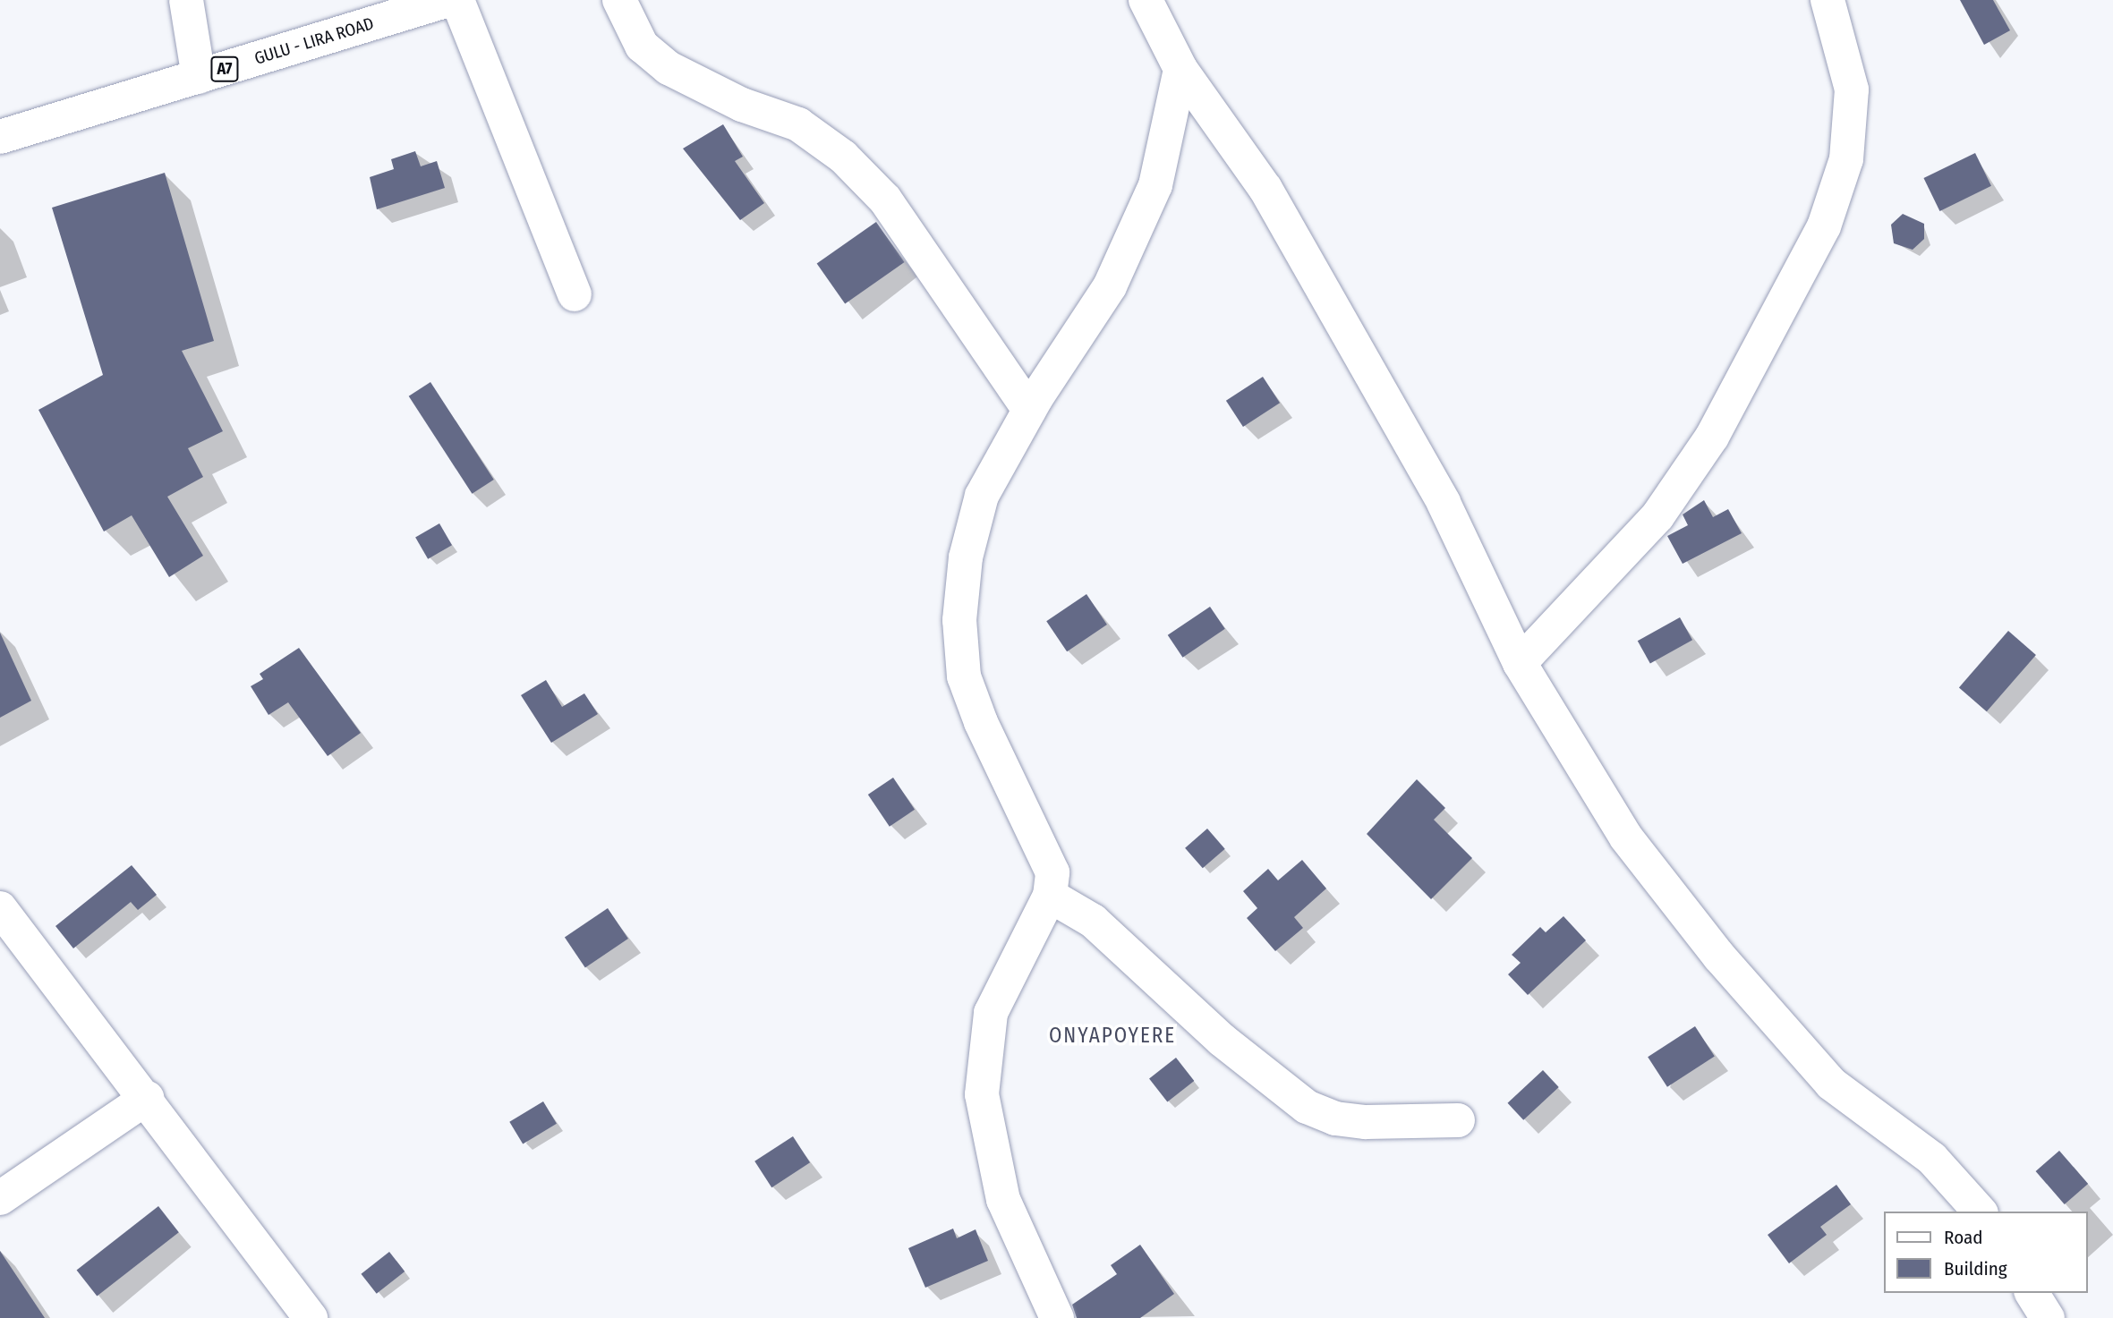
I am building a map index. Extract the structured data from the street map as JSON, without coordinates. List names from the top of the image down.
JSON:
{
  "streets": {
    "street": ["GULU - LIRA ROAD", "A7"]
  },
  "districts": ["ONYAPOYERE"],
  "legend": ["Road", "Building"]
}
